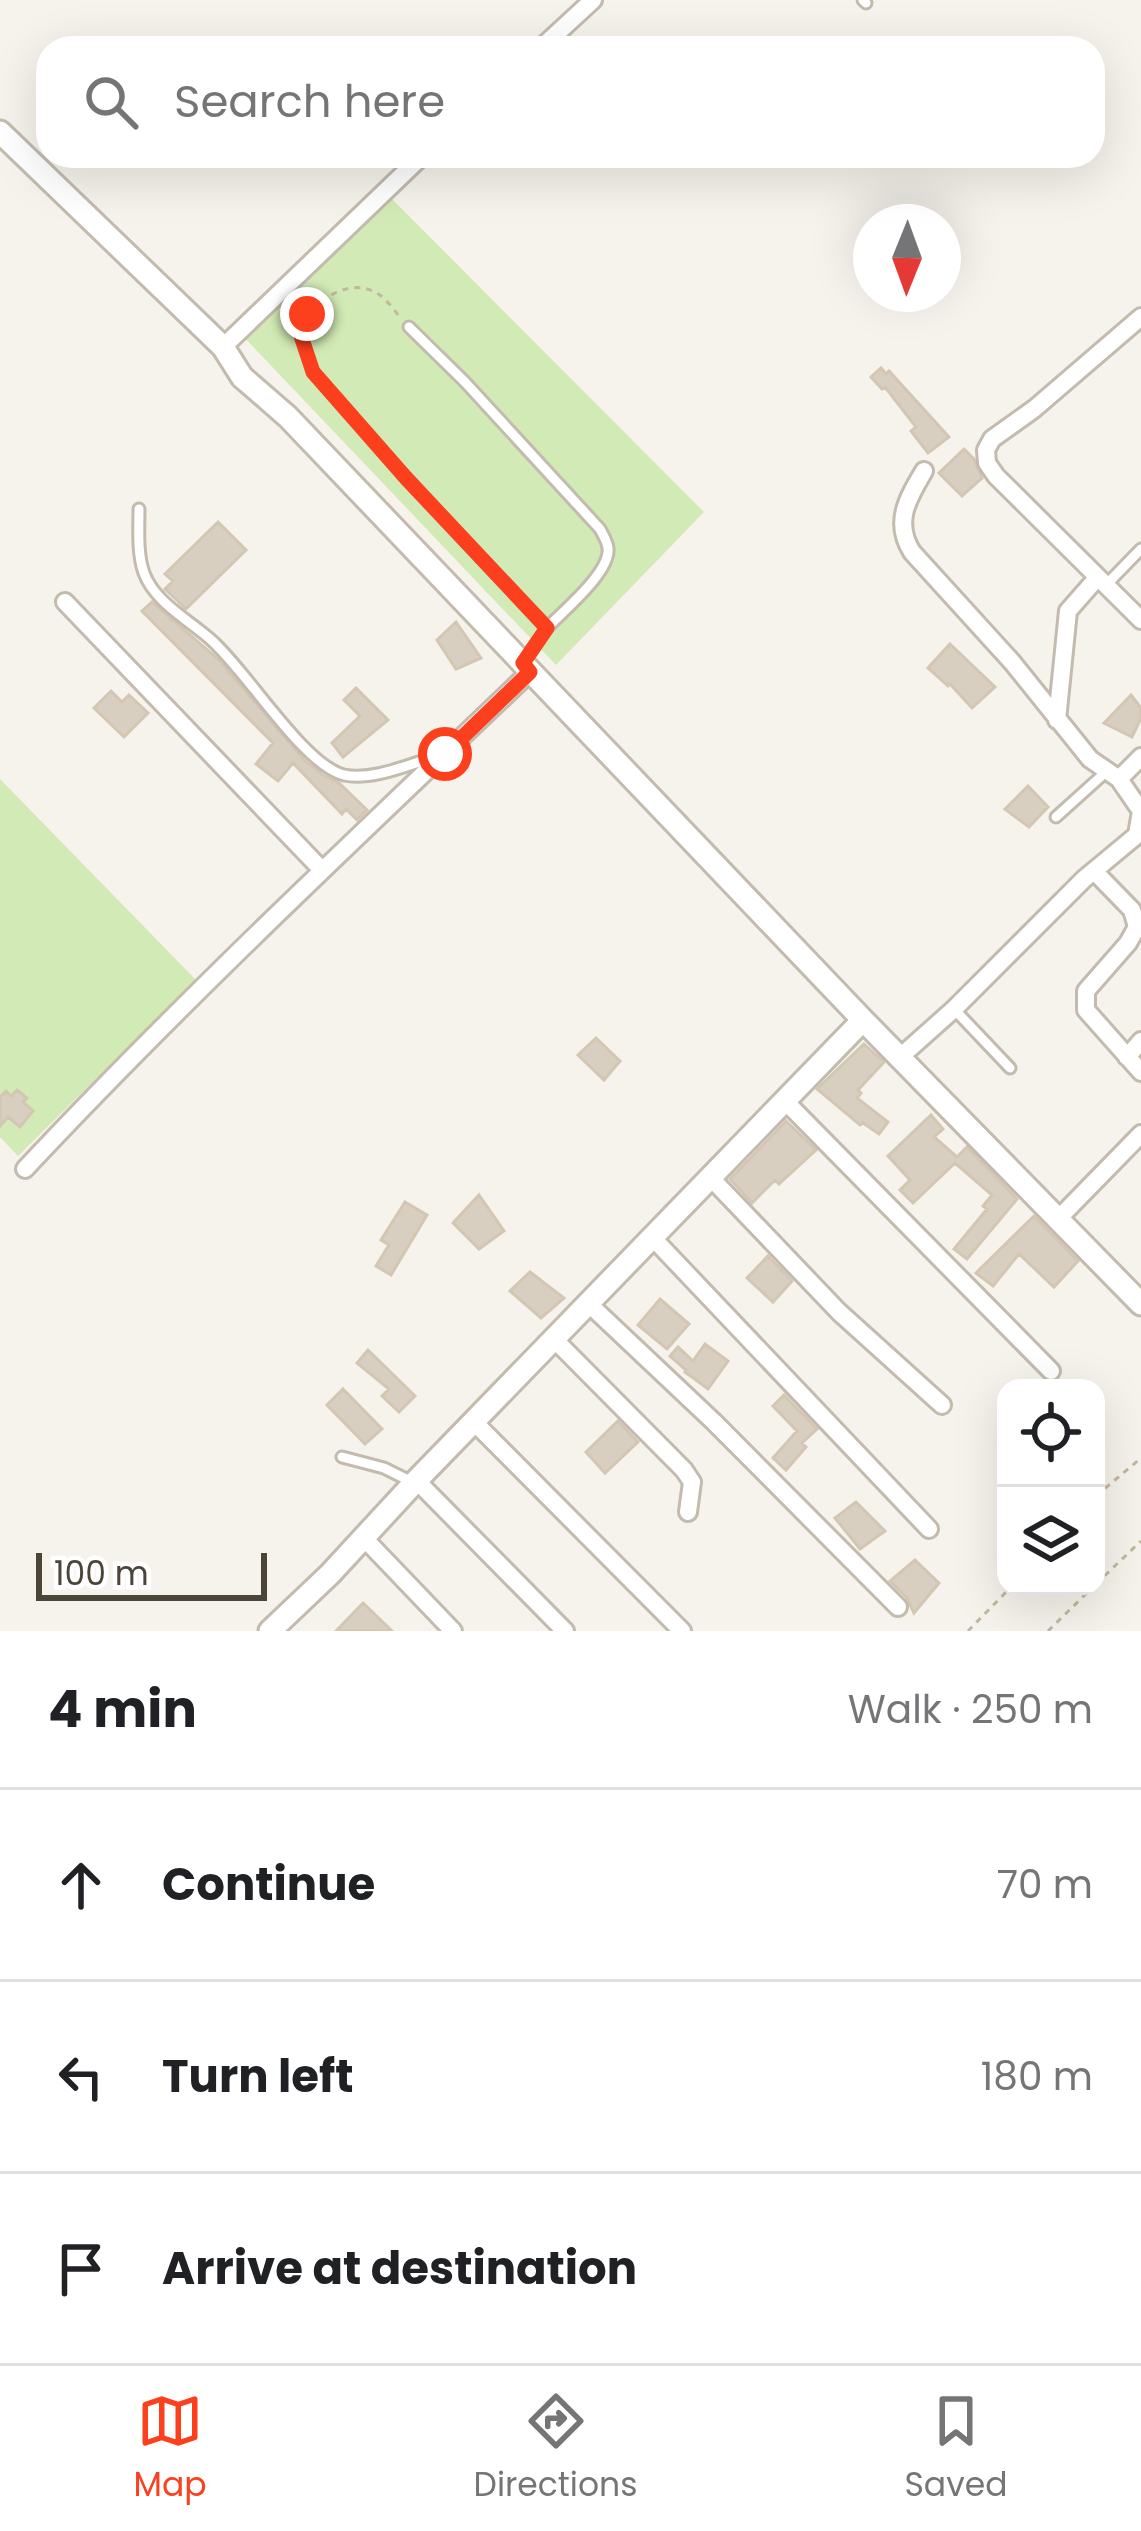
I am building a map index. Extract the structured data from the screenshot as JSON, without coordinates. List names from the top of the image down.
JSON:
{
  "scale_bar": "100 m",
  "north": "bottom",
  "page": {
    "search": "Search here",
    "scale": "100 m",
    "heading": ["4 min", "Walk · 250 m"],
    "list": [
      ["Continue", "70 m"],
      ["Turn left", "180 m"],
      "Arrive at destination"
    ],
    "nav": ["Map", "Directions", "Saved"]
  }
}
